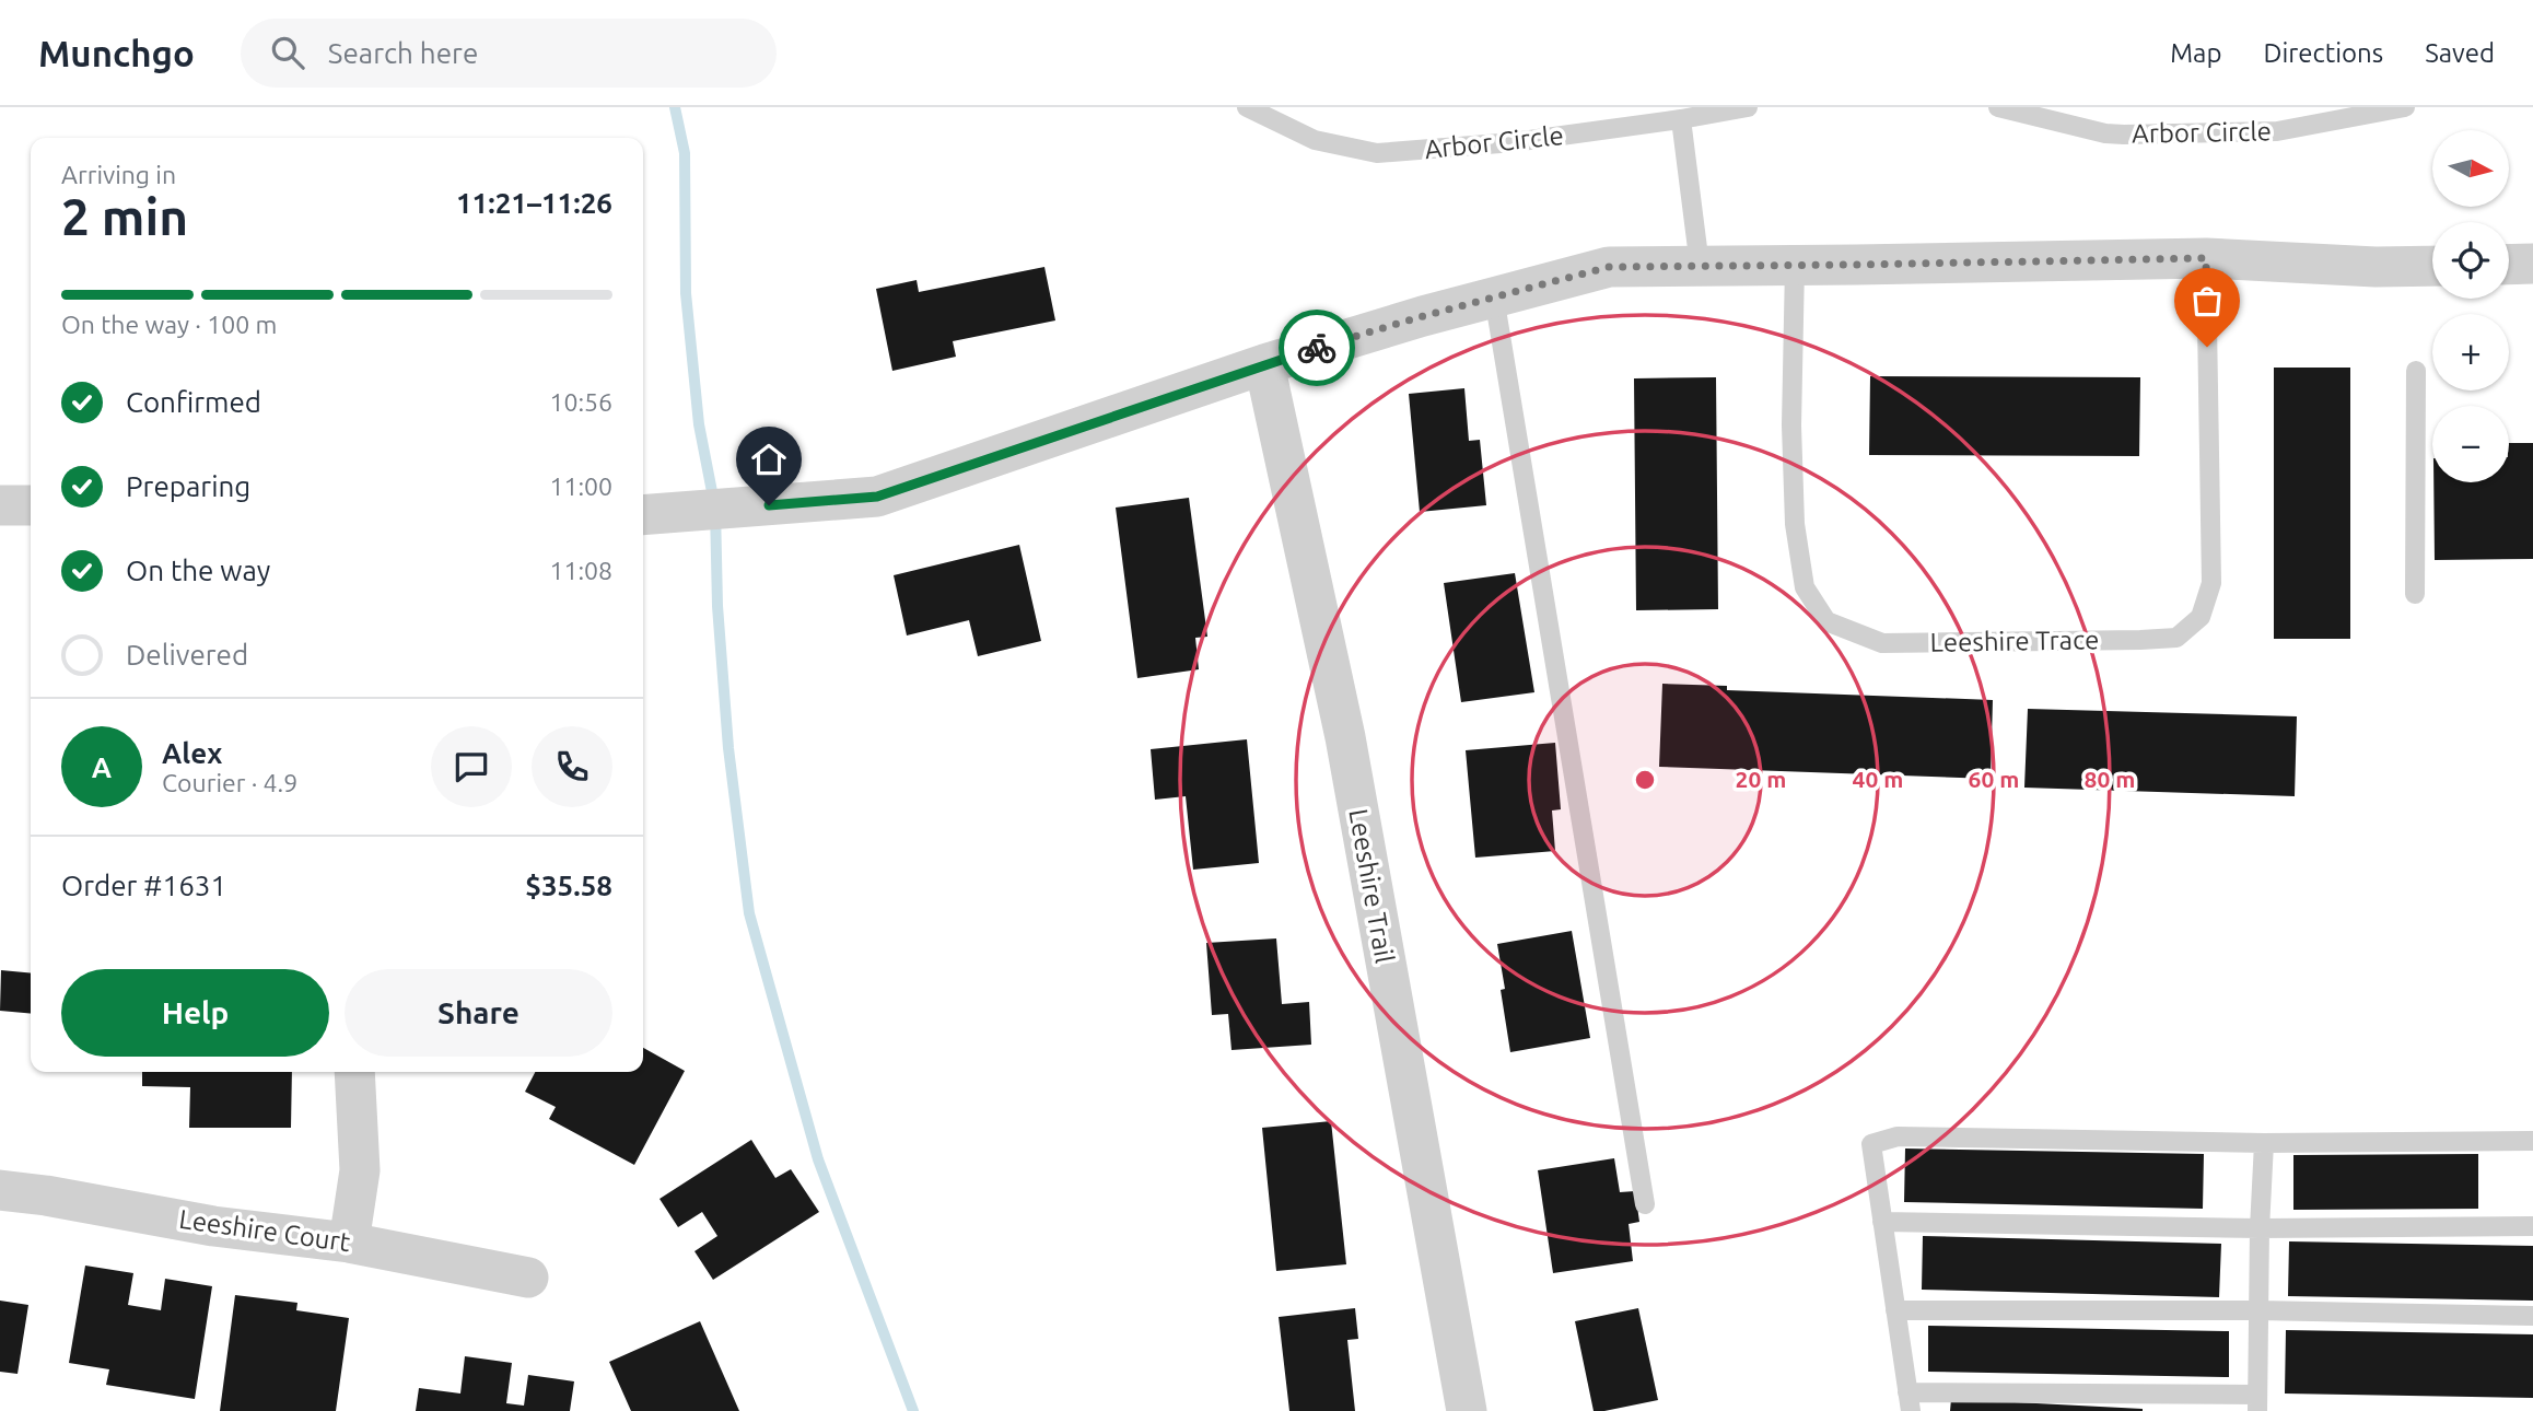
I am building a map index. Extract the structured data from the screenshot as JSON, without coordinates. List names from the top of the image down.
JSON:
{
  "streets": {
    "street": ["Leeshire Trail", "Leeshire Court"],
    "lane": ["Arbor Circle", "Leeshire Trace"]
  },
  "north": "right",
  "page": {
    "header": "Munchgo",
    "search": "Search here",
    "nav": ["Map", "Directions", "Saved"],
    "map_buttons": ["+", "−"],
    "heading": ["2 min", "Arriving in", "11:21–11:26"],
    "panel": [
      "Alex",
      "Courier · 4.9",
      "Order #1631",
      "$35.58"
    ],
    "bar": "On the way · 100 m",
    "list": [
      ["Confirmed", "10:56"],
      ["Preparing", "11:00"],
      ["On the way", "11:08"],
      "Delivered"
    ],
    "round": "A",
    "buttons": ["Help", "Share"]
  },
  "rings": [
    "20 m",
    "40 m",
    "60 m",
    "80 m"
  ]
}
